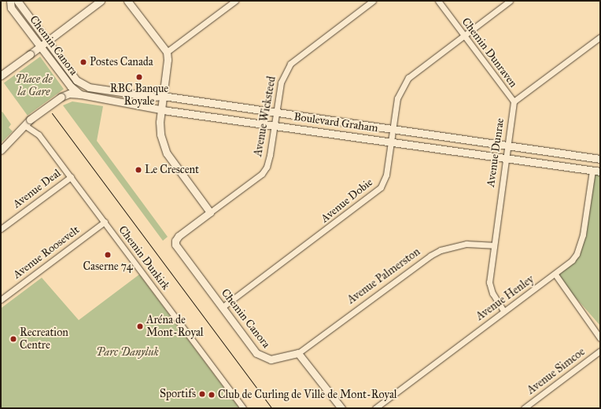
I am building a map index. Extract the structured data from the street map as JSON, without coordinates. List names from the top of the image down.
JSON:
{
  "streets": {
    "street": [
      "Chemin Canora",
      "Chemin Dunraven",
      "Avenue Wicksteed",
      "Boulevard Graham",
      "Avenue Dunrae",
      "Avenue Deal",
      "Avenue Dobie",
      "Avenue Roosevelt",
      "Chemin Dunkirk",
      "Avenue Palmerston",
      "Avenue Henley",
      "Avenue Simcoe"
    ]
  },
  "crossings": [
    ["Chemin Canora", "Avenue Wicksteed"],
    ["Chemin Canora", "Boulevard Graham"],
    ["Chemin Canora", "Avenue Dobie"],
    ["Chemin Canora", "Avenue Palmerston"],
    ["Chemin Dunraven", "Avenue Dunrae"],
    ["Chemin Dunraven", "Avenue Dobie"],
    ["Avenue Wicksteed", "Boulevard Graham"],
    ["Boulevard Graham", "Avenue Dunrae"],
    ["Boulevard Graham", "Avenue Dobie"],
    ["Boulevard Graham", "Avenue Henley"],
    ["Avenue Dunrae", "Avenue Palmerston"],
    ["Avenue Dunrae", "Avenue Henley"],
    ["Avenue Deal", "Chemin Dunkirk"],
    ["Avenue Roosevelt", "Chemin Dunkirk"]
  ],
  "parks": ["Place de la Gare", "Parc Danyluk"],
  "places": [
    "Postes Canada",
    "RBC Banque Royale",
    "Le Crescent",
    "Caserne 74",
    "Aréna de Mont-Royal",
    "Recreation Centre",
    "Sportifs",
    "Club de Curling de Ville de Mont-Royal"
  ]
}
